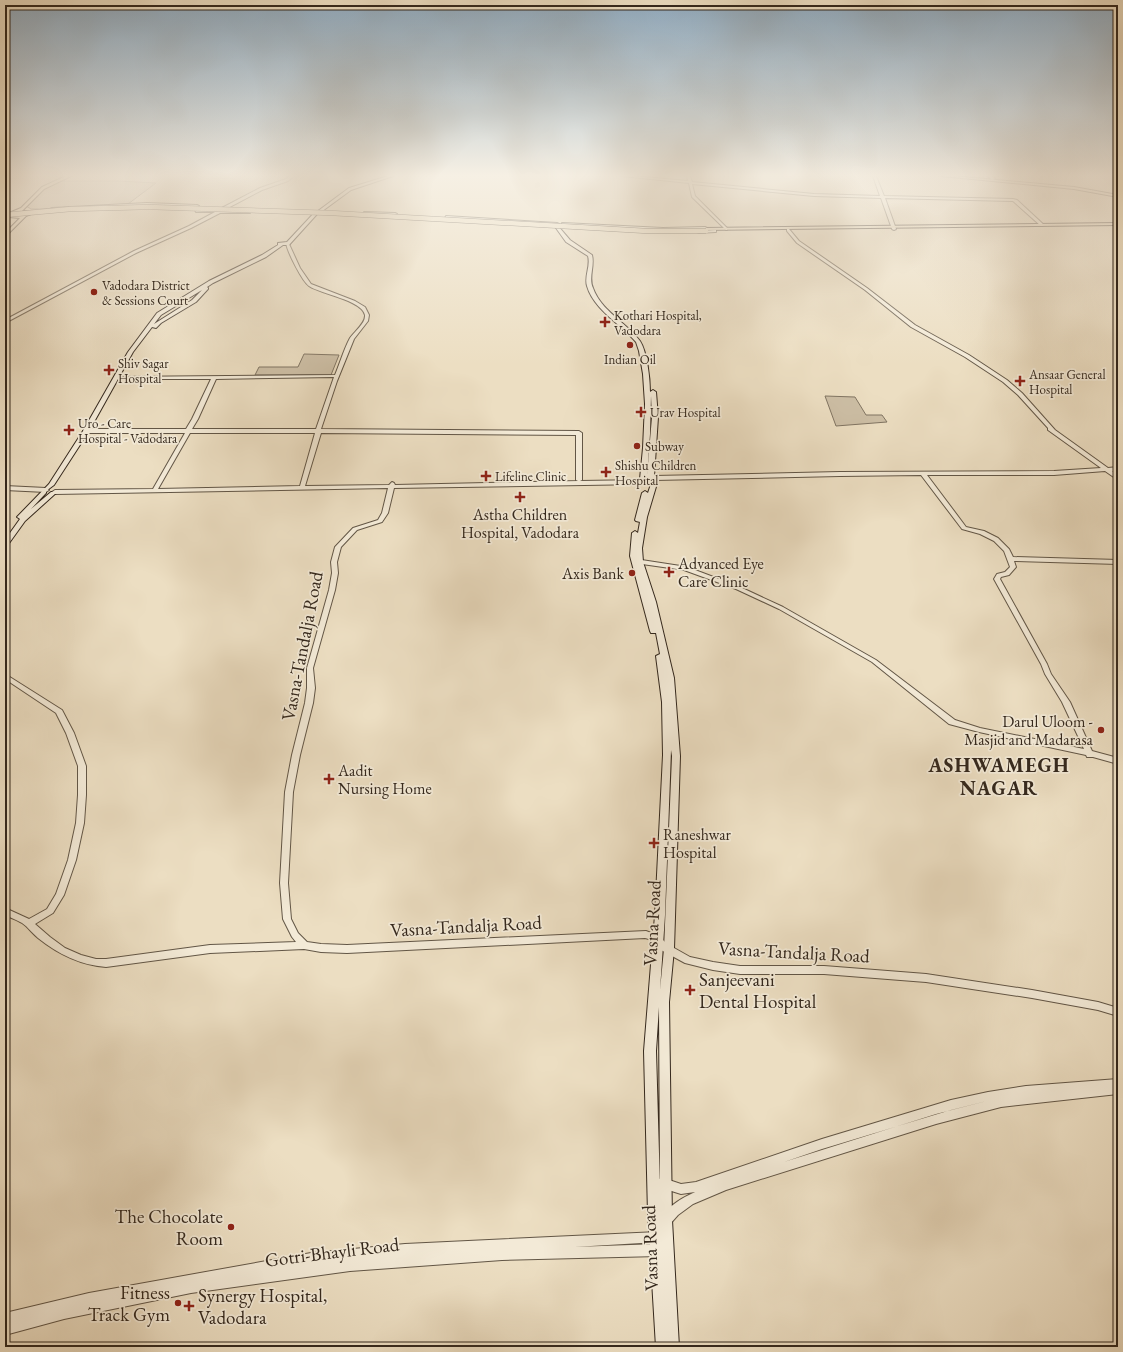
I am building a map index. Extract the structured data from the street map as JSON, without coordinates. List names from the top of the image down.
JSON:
{
  "streets": {
    "main road": ["Vasna Road"],
    "street": ["Vasna-Tandalja Road", "Gotri-Bhayli Road"]
  },
  "crossings": [
    ["Vasna-Tandalja Road", "Vasna Road"],
    ["Vasna Road", "Gotri-Bhayli Road"]
  ],
  "districts": ["ASHWAMEGH NAGAR"],
  "places": {
    "other": [
      "Vadodara District & Sessions Court",
      "Indian Oil",
      "Subway",
      "Axis Bank",
      "Darul Uloom - Masjid and Madarasa",
      "The Chocolate Room",
      "Fitness Track Gym"
    ],
    "health": [
      "Kothari Hospital, Vadodara",
      "Shiv Sagar Hospital",
      "Ansaar General Hospital",
      "Urav Hospital",
      "Uro - Care Hospital - Vadodara",
      "Shishu Children Hospital",
      "Lifeline Clinic",
      "Astha Children Hospital, Vadodara",
      "Advanced Eye Care Clinic",
      "Aadit Nursing Home",
      "Raneshwar Hospital",
      "Sanjeevani Dental Hospital",
      "Synergy Hospital, Vadodara"
    ]
  }
}
